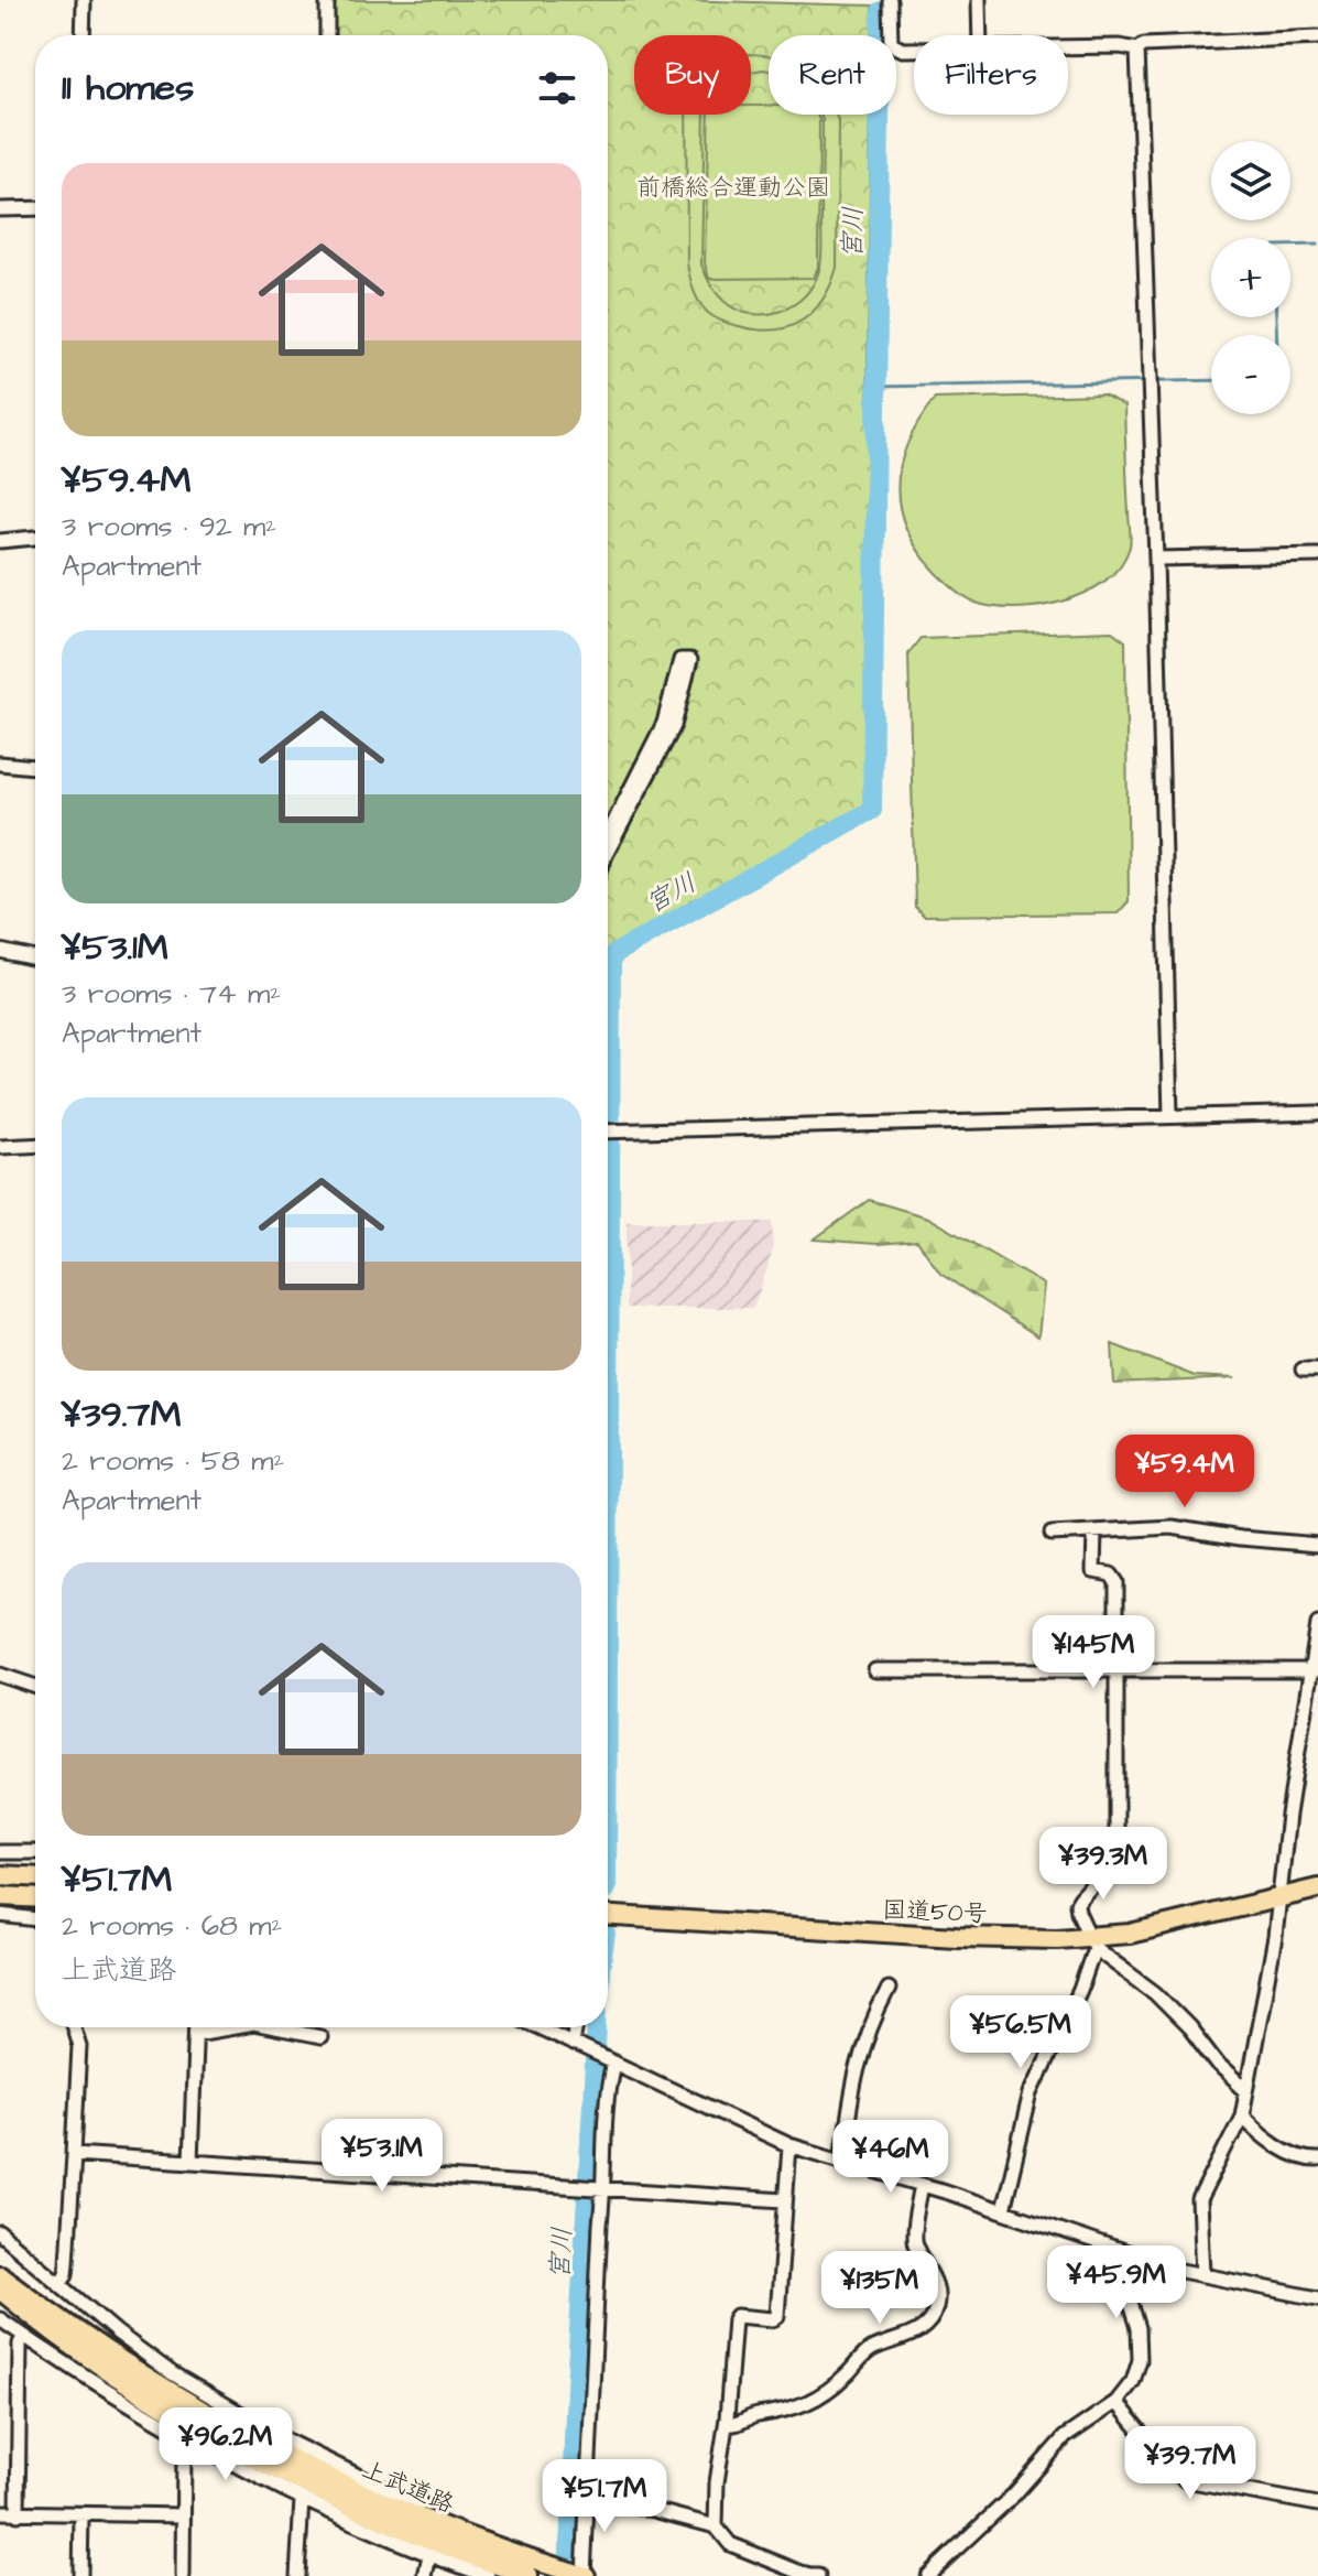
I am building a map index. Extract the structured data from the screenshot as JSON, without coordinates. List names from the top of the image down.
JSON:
{
  "streets": {
    "highway": ["国道50号", "上武道路"]
  },
  "water": ["宮川"],
  "parks": ["前橋総合運動公園"],
  "page": {
    "chip": ["Buy", "Rent", "Filters"],
    "heading": "11 homes",
    "map_buttons": ["+", "−"],
    "list": [
      {
        "name": "¥59.4M",
        "note": "3 rooms · 92 m² · Apartment"
      },
      {
        "name": "¥53.1M",
        "note": "3 rooms · 74 m² · Apartment"
      },
      {
        "name": "¥39.7M",
        "note": "2 rooms · 58 m² · Apartment"
      },
      {
        "name": "¥51.7M",
        "note": "2 rooms · 68 m² · 上武道路"
      }
    ],
    "price": [
      "¥59.4M",
      "¥145M",
      "¥39.3M",
      "¥56.5M",
      "¥53.1M",
      "¥46M",
      "¥45.9M",
      "¥135M",
      "¥96.2M",
      "¥39.7M",
      "¥51.7M"
    ]
  }
}
